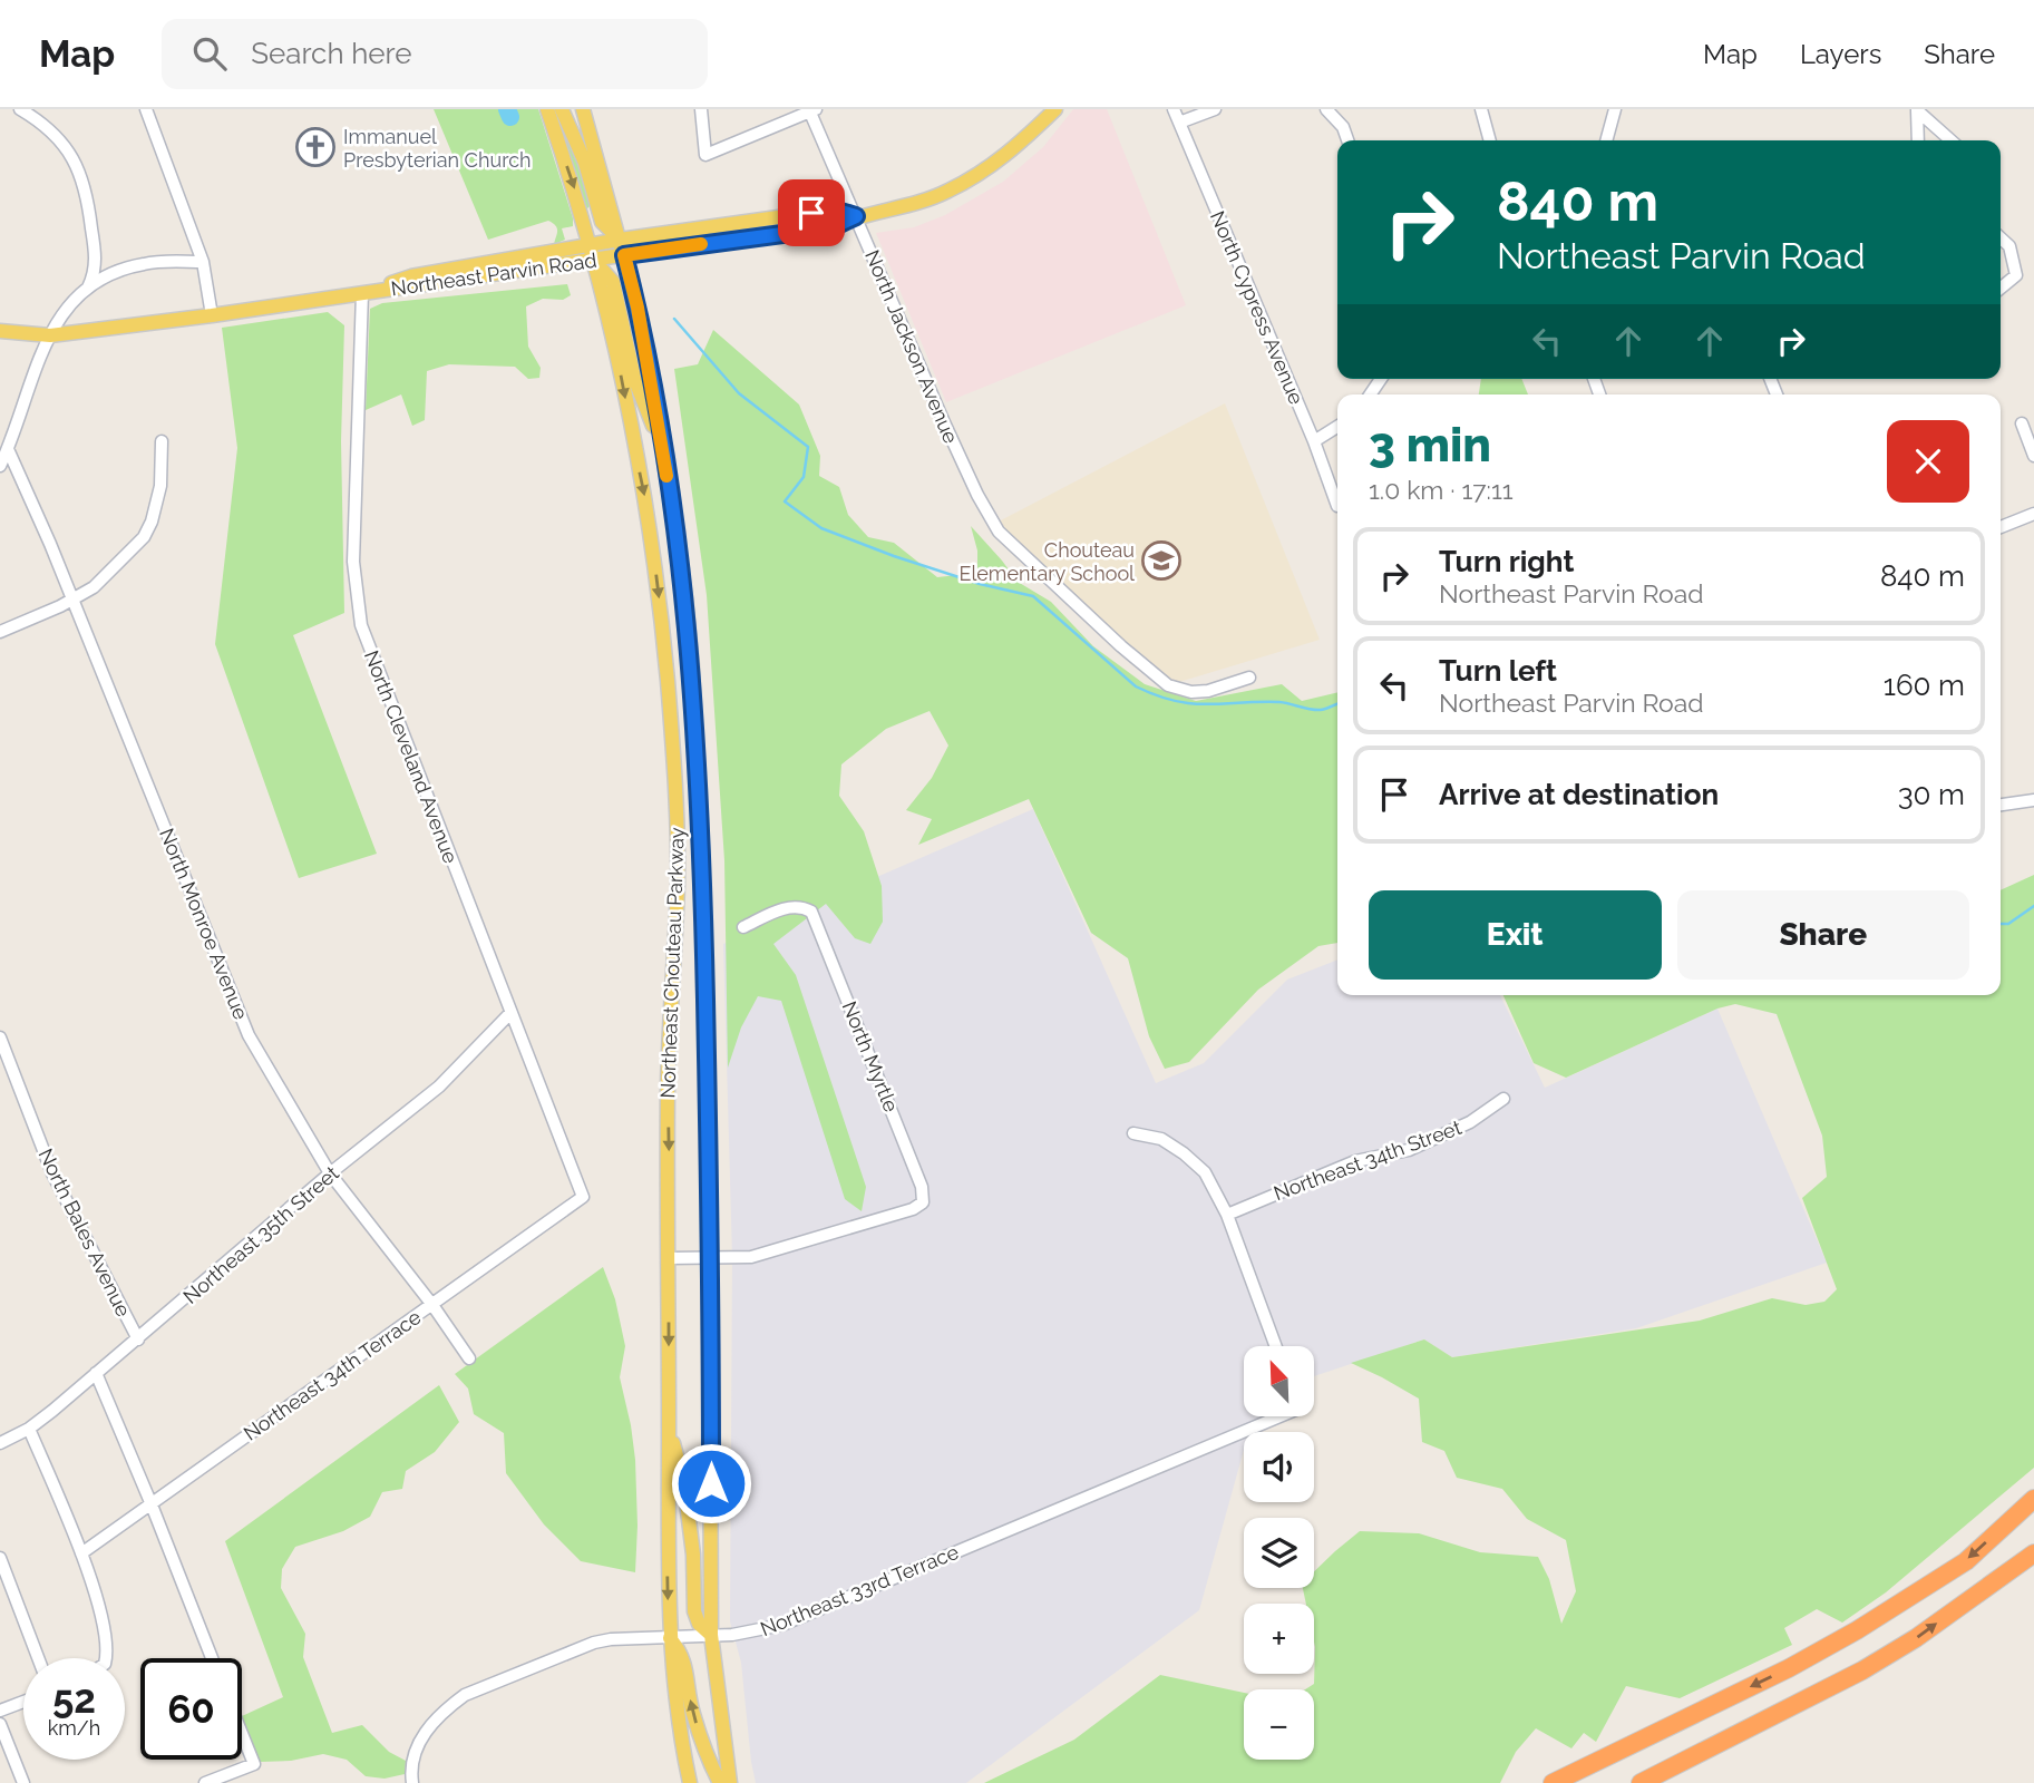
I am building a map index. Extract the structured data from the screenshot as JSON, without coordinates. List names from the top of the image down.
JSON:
{
  "streets": {
    "main road": ["Northeast Parvin Road", "Northeast Chouteau Parkway"],
    "street": [
      "North Cypress Avenue",
      "North Jackson Avenue",
      "North Cleveland Avenue",
      "North Monroe Avenue",
      "North Myrtle",
      "Northeast 34th Street",
      "North Bales Avenue",
      "Northeast 35th Street",
      "Northeast 34th Terrace",
      "Northeast 33rd Terrace"
    ]
  },
  "crossings": [
    ["Northeast Parvin Road", "North Jackson Avenue"],
    ["Northeast Parvin Road", "North Cleveland Avenue"],
    ["Northeast Parvin Road", "Northeast Chouteau Parkway"],
    ["North Cleveland Avenue", "Northeast 35th Street"],
    ["North Cleveland Avenue", "Northeast 34th Terrace"],
    ["North Monroe Avenue", "Northeast 35th Street"],
    ["North Monroe Avenue", "Northeast 34th Terrace"],
    ["Northeast Chouteau Parkway", "North Myrtle"],
    ["Northeast Chouteau Parkway", "Northeast 33rd Terrace"],
    ["North Bales Avenue", "Northeast 35th Street"]
  ],
  "places": {
    "church": ["Immanuel Presbyterian Church"],
    "school or university": ["Chouteau Elementary School"]
  },
  "north": "top left",
  "page": {
    "header": "Map",
    "search": "Search here",
    "nav": ["Map", "Layers", "Share"],
    "turn": ["840 m", "Northeast Parvin Road"],
    "heading": ["3 min", "1.0 km · 17:11"],
    "list": [
      {
        "name": "Turn right",
        "note": "Northeast Parvin Road",
        "value": "840 m"
      },
      {
        "name": "Turn left",
        "note": "Northeast Parvin Road",
        "value": "160 m"
      },
      {
        "name": "Arrive at destination",
        "value": "30 m"
      }
    ],
    "buttons": ["Exit", "Share"],
    "map_buttons": ["+", "−"],
    "speed": "52 km/h",
    "limit": "60"
  }
}
